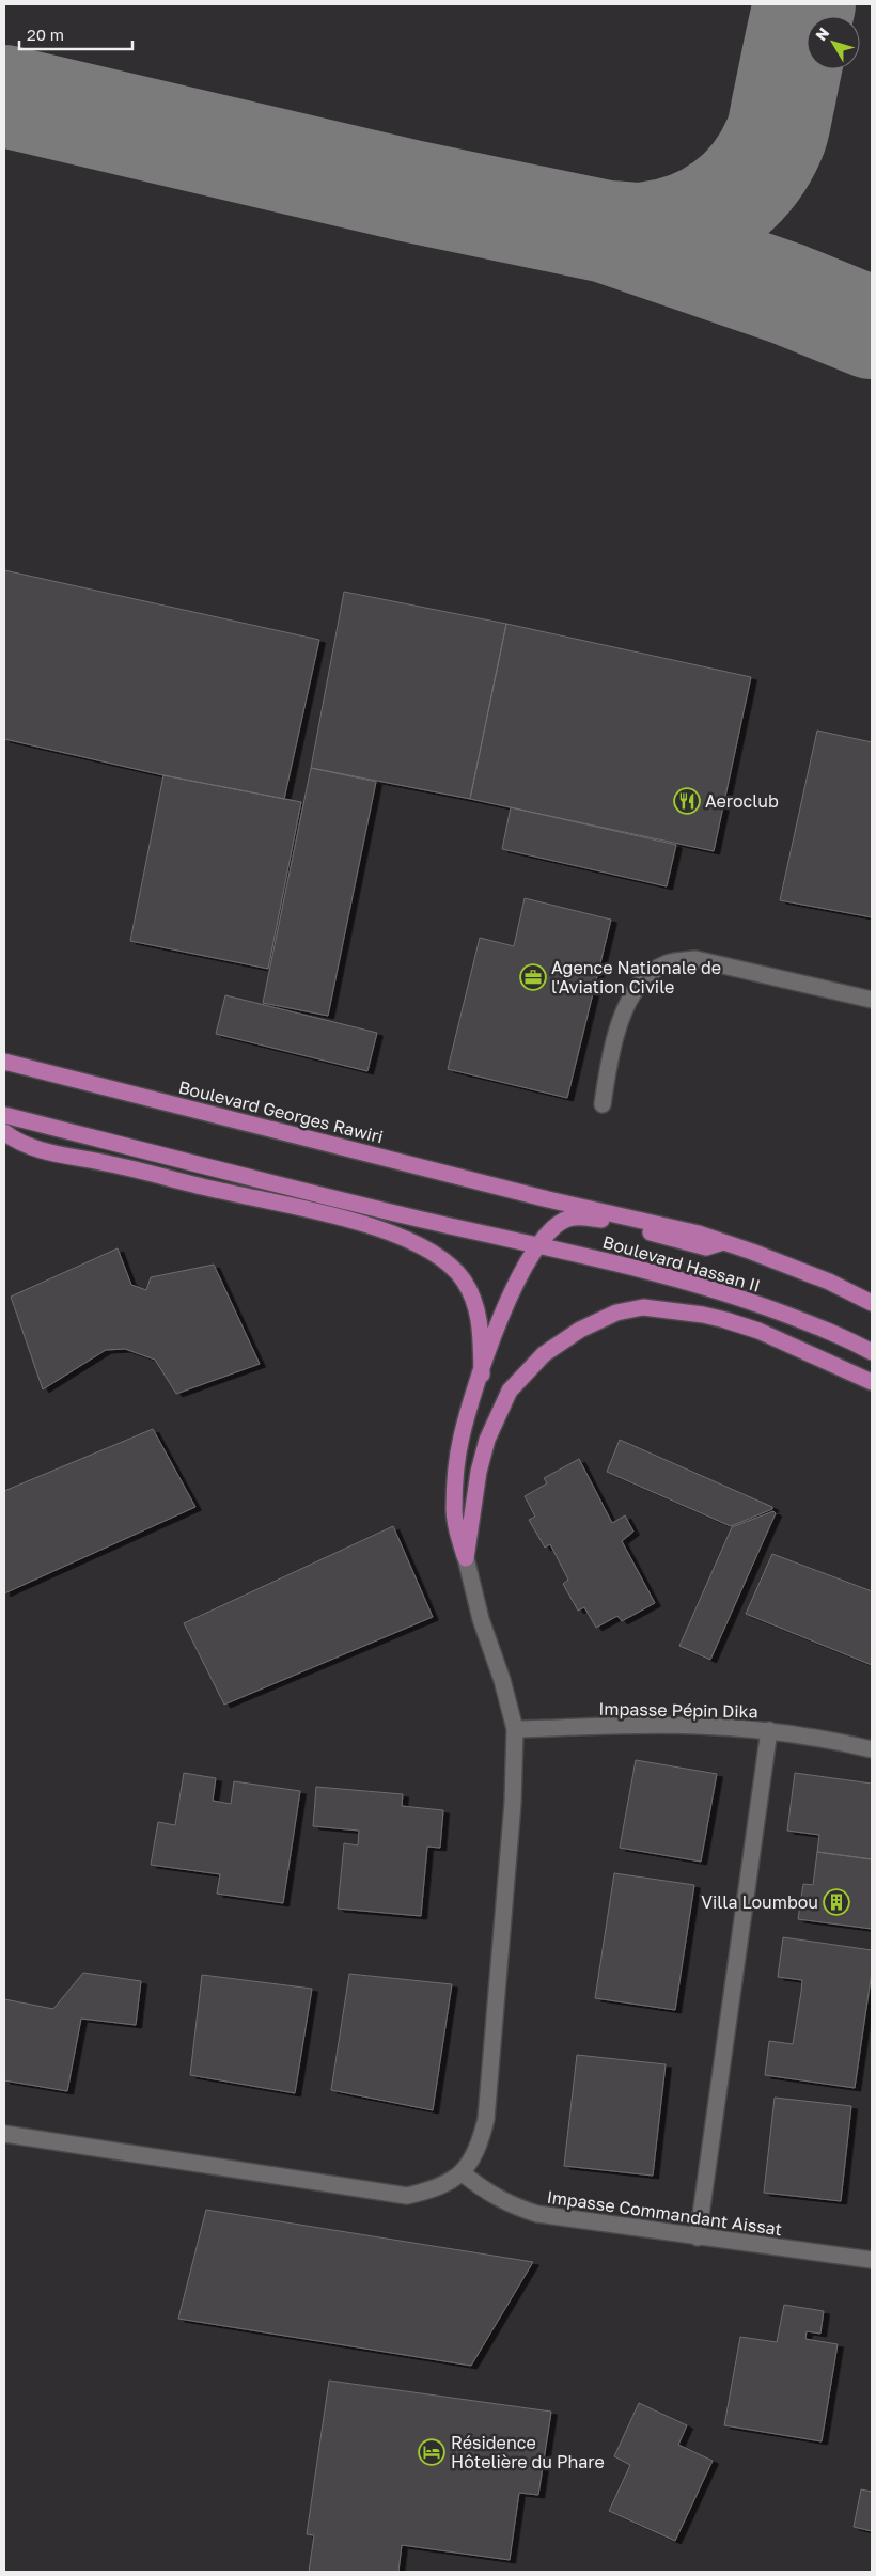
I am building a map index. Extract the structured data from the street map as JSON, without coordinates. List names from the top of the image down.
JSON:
{
  "streets": {
    "main road": ["Boulevard Georges Rawiri", "Boulevard Hassan II"],
    "street": ["Impasse Pépin Dika", "Impasse Commandant Aissat"]
  },
  "crossings": [
    ["Boulevard Georges Rawiri", "Boulevard Hassan II"]
  ],
  "places": {
    "restaurant": ["Aeroclub"],
    "office": ["Agence Nationale de l'Aviation Civile"],
    "building": ["Villa Loumbou"],
    "hotel": ["Résidence Hôtelière du Phare"]
  },
  "scale_bar": "20 m",
  "north": "top left"
}
